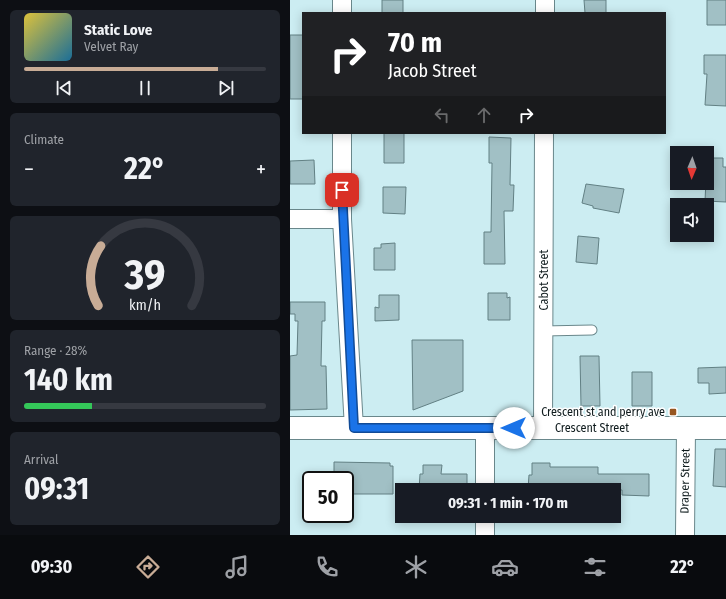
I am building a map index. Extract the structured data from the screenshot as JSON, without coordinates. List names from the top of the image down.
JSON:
{
  "streets": {
    "main road": ["Crescent Street"],
    "street": ["Cabot Street", "Draper Street"]
  },
  "crossings": [
    ["Cabot Street", "Crescent Street"],
    ["Crescent Street", "Draper Street"]
  ],
  "places": {
    "transit": ["Crescent st and perry ave"]
  },
  "north": "bottom",
  "page": {
    "turn": ["70 m", "Jacob Street"],
    "song": ["Static Love", "Velvet Ray"],
    "tile": [
      "Climate",
      ["Range · 28%", "140 km"],
      ["Arrival", "09:31"]
    ],
    "heat": ["−", "22°", "+"],
    "limit": "50",
    "trip": "09:31 · 1 min · 170 m",
    "tabs": ["09:30", "22°"],
    "gauge": ["39", "km/h"]
  }
}
